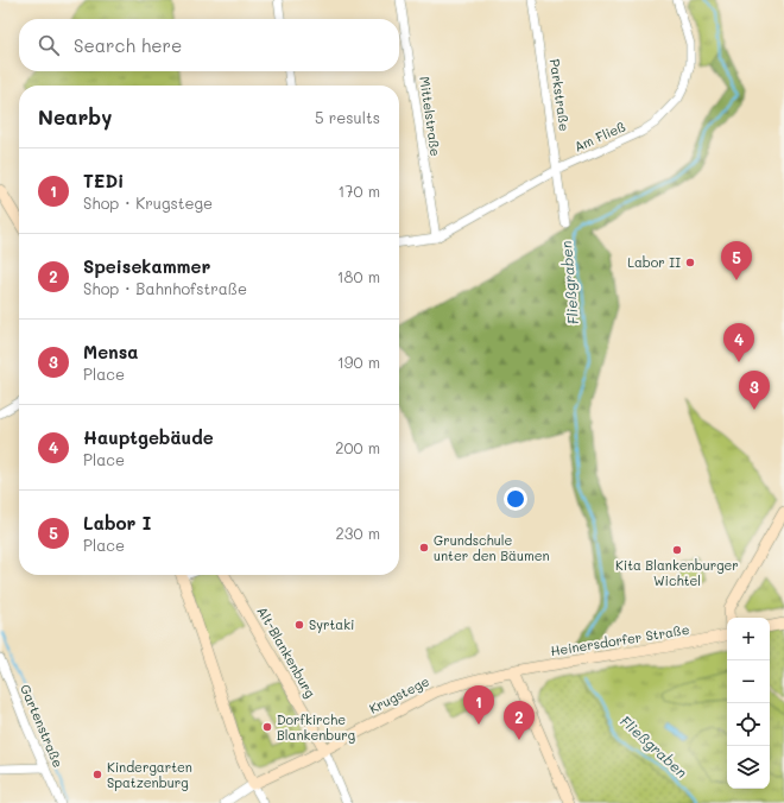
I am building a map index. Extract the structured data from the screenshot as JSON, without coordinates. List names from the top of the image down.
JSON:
{
  "streets": {
    "main road": ["Heinersdorfer Straße", "Alt-Blankenburg", "Krugstege"],
    "street": [
      "Parkstraße",
      "Mittelstraße",
      "Am Fließ",
      "Gartenstraße"
    ]
  },
  "crossings": [
    ["Parkstraße", "Am Fließ"],
    ["Mittelstraße", "Am Fließ"],
    ["Heinersdorfer Straße", "Krugstege"],
    ["Alt-Blankenburg", "Krugstege"]
  ],
  "water": ["Fließgraben"],
  "places": [
    "Labor II",
    "Grundschule unter den Bäumen",
    "Kita Blankenburger Wichtel",
    "Syrtaki",
    "Dorfkirche Blankenburg",
    "Kindergarten Spatzenburg"
  ],
  "page": {
    "search": "Search here",
    "heading": ["Nearby", "5 results"],
    "list": [
      {
        "mark": "1",
        "name": "TEDi",
        "note": "Shop · Krugstege",
        "value": "170 m"
      },
      {
        "mark": "2",
        "name": "Speisekammer",
        "note": "Shop · Bahnhofstraße",
        "value": "180 m"
      },
      {
        "mark": "3",
        "name": "Mensa",
        "note": "Place",
        "value": "190 m"
      },
      {
        "mark": "4",
        "name": "Hauptgebäude",
        "note": "Place",
        "value": "200 m"
      },
      {
        "mark": "5",
        "name": "Labor I",
        "note": "Place",
        "value": "230 m"
      }
    ],
    "pins": [
      "5",
      "4",
      "3",
      "1",
      "2"
    ],
    "map_buttons": ["+", "−"]
  }
}
